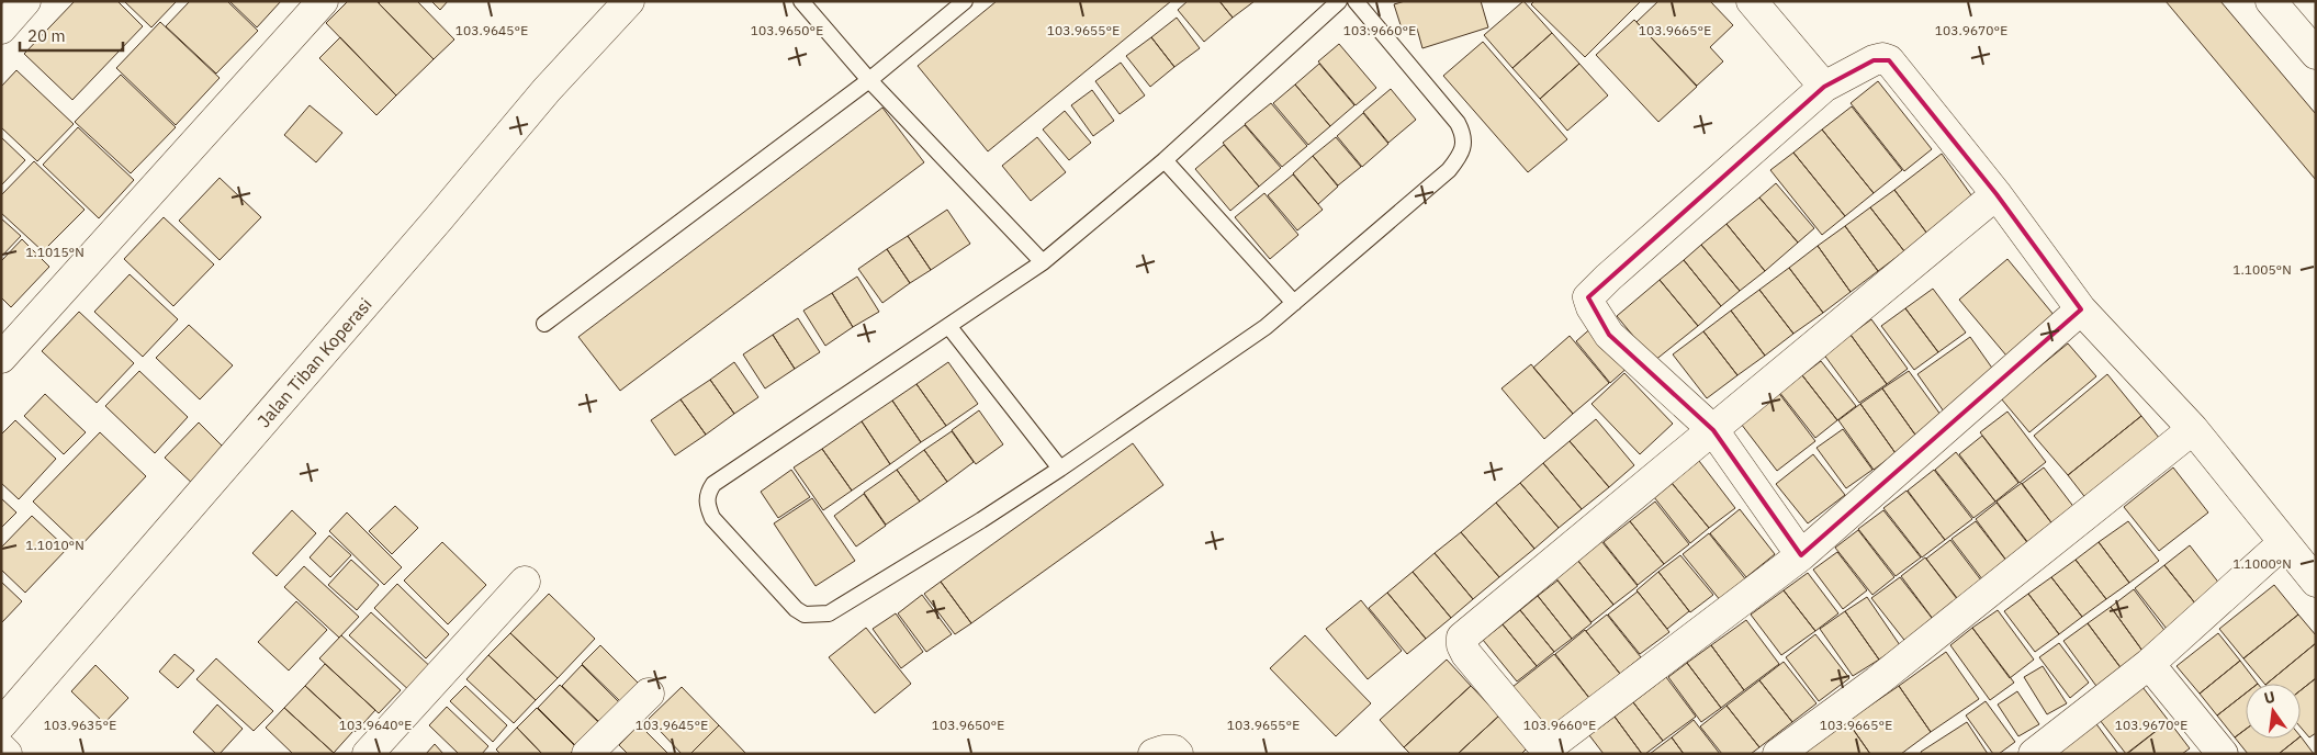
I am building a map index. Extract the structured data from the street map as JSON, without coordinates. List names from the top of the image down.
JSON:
{
  "streets": {
    "street": ["Jalan Tiban Koperasi"]
  },
  "scale_bar": "20 m",
  "north": "top",
  "coordinates": [
    "103.9645°E",
    "103.9650°E",
    "103.9655°E",
    "103.9660°E",
    "103.9665°E",
    "103.9670°E",
    "1.1015°N",
    "1.1005°N",
    "1.1010°N",
    "1.1000°N",
    "103.9635°E",
    "103.9640°E"
  ]
}
